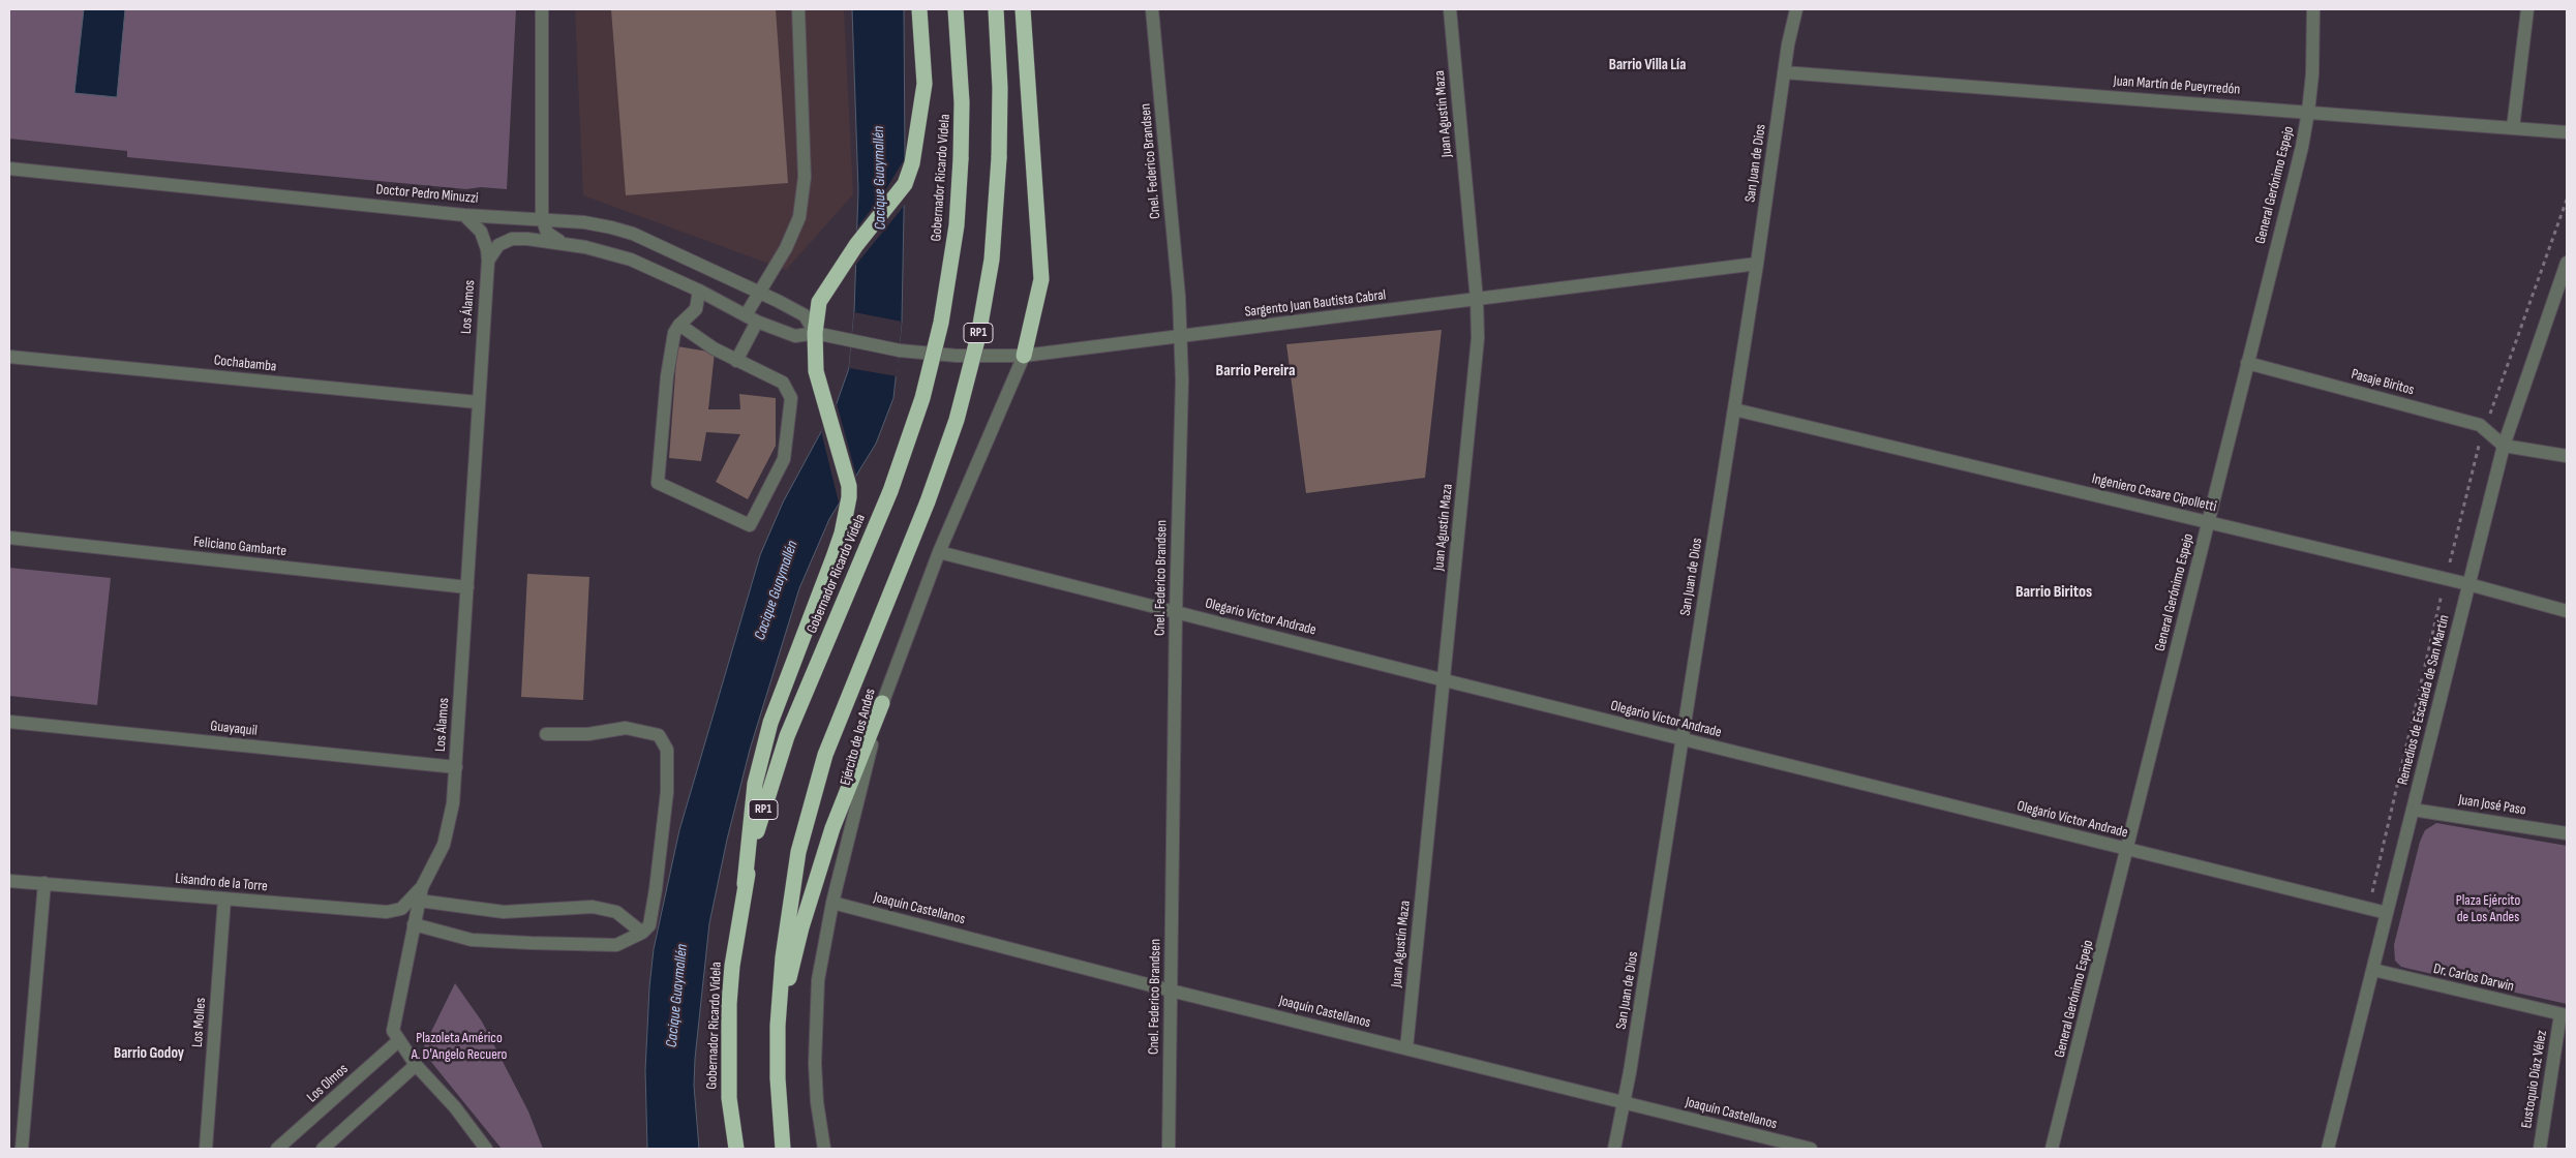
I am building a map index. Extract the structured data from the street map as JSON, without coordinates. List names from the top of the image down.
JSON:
{
  "streets": {
    "highway": ["Gobernador Ricardo Videla", "RP1"],
    "street": [
      "Juan Martín de Pueyrredón",
      "Juan Agustín Maza",
      "Cnel. Federico Brandsen",
      "San Juan de Dios",
      "General Gerónimo Espejo",
      "Doctor Pedro Minuzzi",
      "Sargento Juan Bautista Cabral",
      "Los Álamos",
      "Cochabamba",
      "Pasaje Biritos",
      "Ingeniero Cesare Cipolletti",
      "Feliciano Gambarte",
      "Olegario Víctor Andrade",
      "Remedios de Escalada de San Martín",
      "Guayaquil",
      "Ejército de los Andes",
      "Juan José Paso",
      "Lisandro de la Torre",
      "Joaquín Castellanos",
      "Dr. Carlos Darwin",
      "Los Molles",
      "Eustoquio Díaz Vélez",
      "Los Olmos"
    ]
  },
  "crossings": [
    ["Juan Martín de Pueyrredón", "San Juan de Dios"],
    ["Juan Martín de Pueyrredón", "General Gerónimo Espejo"],
    ["Juan Agustín Maza", "Sargento Juan Bautista Cabral"],
    ["Juan Agustín Maza", "Olegario Víctor Andrade"],
    ["Juan Agustín Maza", "Joaquín Castellanos"],
    ["Cnel. Federico Brandsen", "Sargento Juan Bautista Cabral"],
    ["Cnel. Federico Brandsen", "Olegario Víctor Andrade"],
    ["Cnel. Federico Brandsen", "Joaquín Castellanos"],
    ["San Juan de Dios", "Sargento Juan Bautista Cabral"],
    ["San Juan de Dios", "Ingeniero Cesare Cipolletti"],
    ["San Juan de Dios", "Olegario Víctor Andrade"],
    ["San Juan de Dios", "Joaquín Castellanos"],
    ["General Gerónimo Espejo", "Pasaje Biritos"],
    ["General Gerónimo Espejo", "Ingeniero Cesare Cipolletti"],
    ["General Gerónimo Espejo", "Olegario Víctor Andrade"],
    ["Doctor Pedro Minuzzi", "Sargento Juan Bautista Cabral"],
    ["Doctor Pedro Minuzzi", "Los Álamos"],
    ["Sargento Juan Bautista Cabral", "Ejército de los Andes"],
    ["Los Álamos", "Cochabamba"],
    ["Los Álamos", "Feliciano Gambarte"],
    ["Los Álamos", "Guayaquil"],
    ["Los Álamos", "Lisandro de la Torre"],
    ["Los Álamos", "Los Olmos"],
    ["Pasaje Biritos", "Remedios de Escalada de San Martín"],
    ["Ingeniero Cesare Cipolletti", "Remedios de Escalada de San Martín"],
    ["Olegario Víctor Andrade", "Remedios de Escalada de San Martín"],
    ["Olegario Víctor Andrade", "Ejército de los Andes"],
    ["Remedios de Escalada de San Martín", "Juan José Paso"],
    ["Remedios de Escalada de San Martín", "Dr. Carlos Darwin"],
    ["Ejército de los Andes", "Joaquín Castellanos"],
    ["Lisandro de la Torre", "Los Molles"],
    ["Dr. Carlos Darwin", "Eustoquio Díaz Vélez"]
  ],
  "districts": [
    "Barrio Villa Lía",
    "Barrio Pereira",
    "Barrio Biritos",
    "Barrio Godoy"
  ],
  "water": ["Cacique Guaymallén"],
  "parks": ["Plaza Ejército de Los Andes", "Plazoleta Américo A. D'Angelo Recuero"]
}
